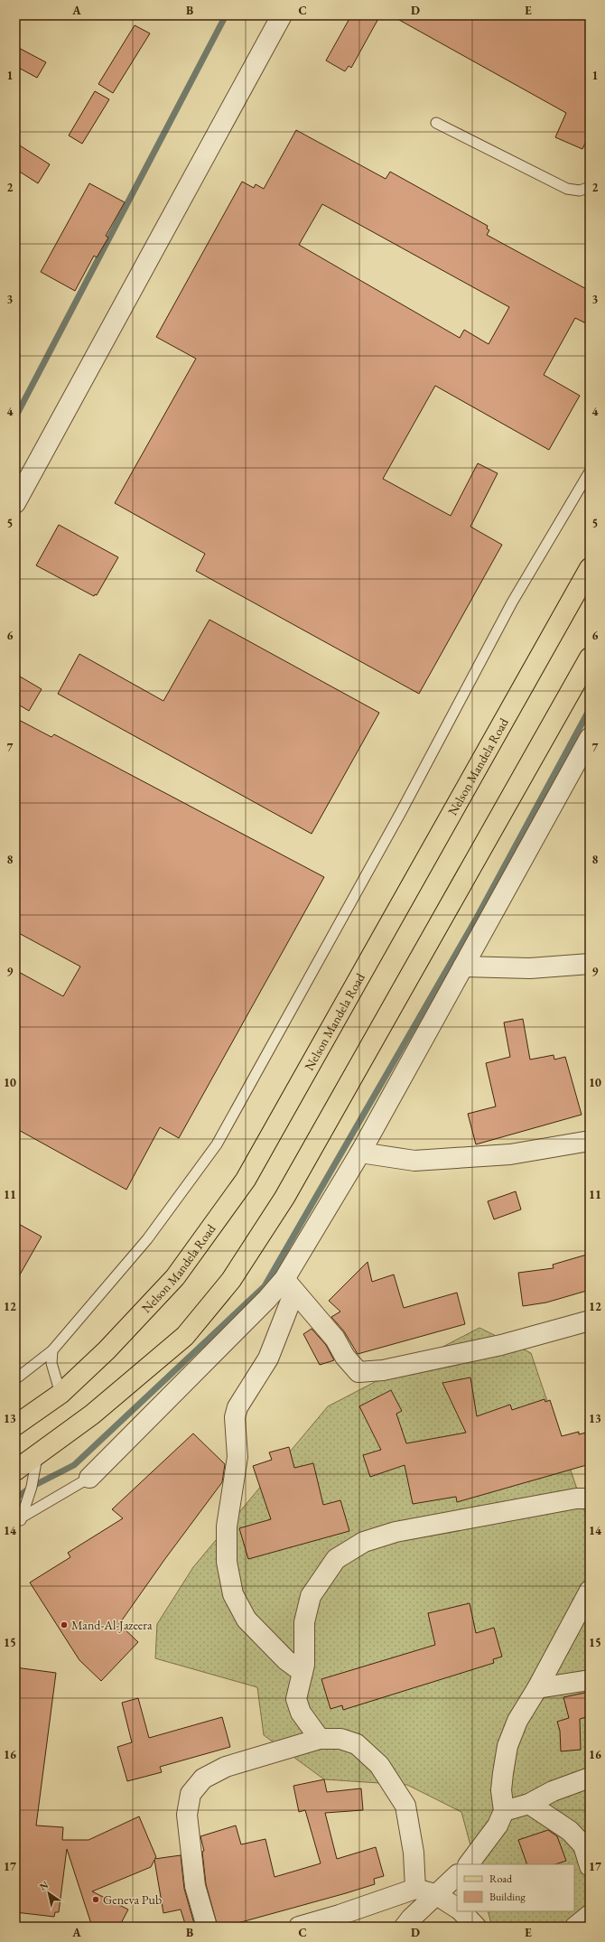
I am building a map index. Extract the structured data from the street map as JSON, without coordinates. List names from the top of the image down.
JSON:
{
  "streets": {
    "main road": ["Nelson Mandela Road"]
  },
  "places": ["Mand-Al-Jazeera", "Geneva Pub"],
  "legend": ["Road", "Building"],
  "north": "top left",
  "grid": {
    "columns": [
      "A",
      "B",
      "C",
      "D",
      "E"
    ],
    "rows": [
      "1",
      "2",
      "3",
      "4",
      "5",
      "6",
      "7",
      "8",
      "9",
      "10",
      "11",
      "12",
      "13",
      "14",
      "15",
      "16",
      "17"
    ]
  }
}
